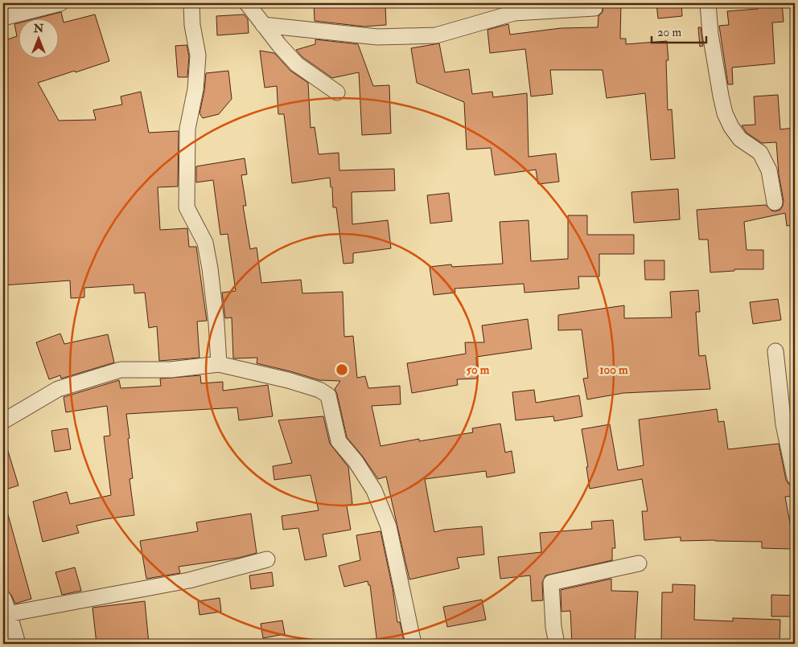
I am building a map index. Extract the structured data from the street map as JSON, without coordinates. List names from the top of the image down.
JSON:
{
  "scale_bar": "20 m",
  "north": "top",
  "rings": ["50 m", "100 m"]
}
